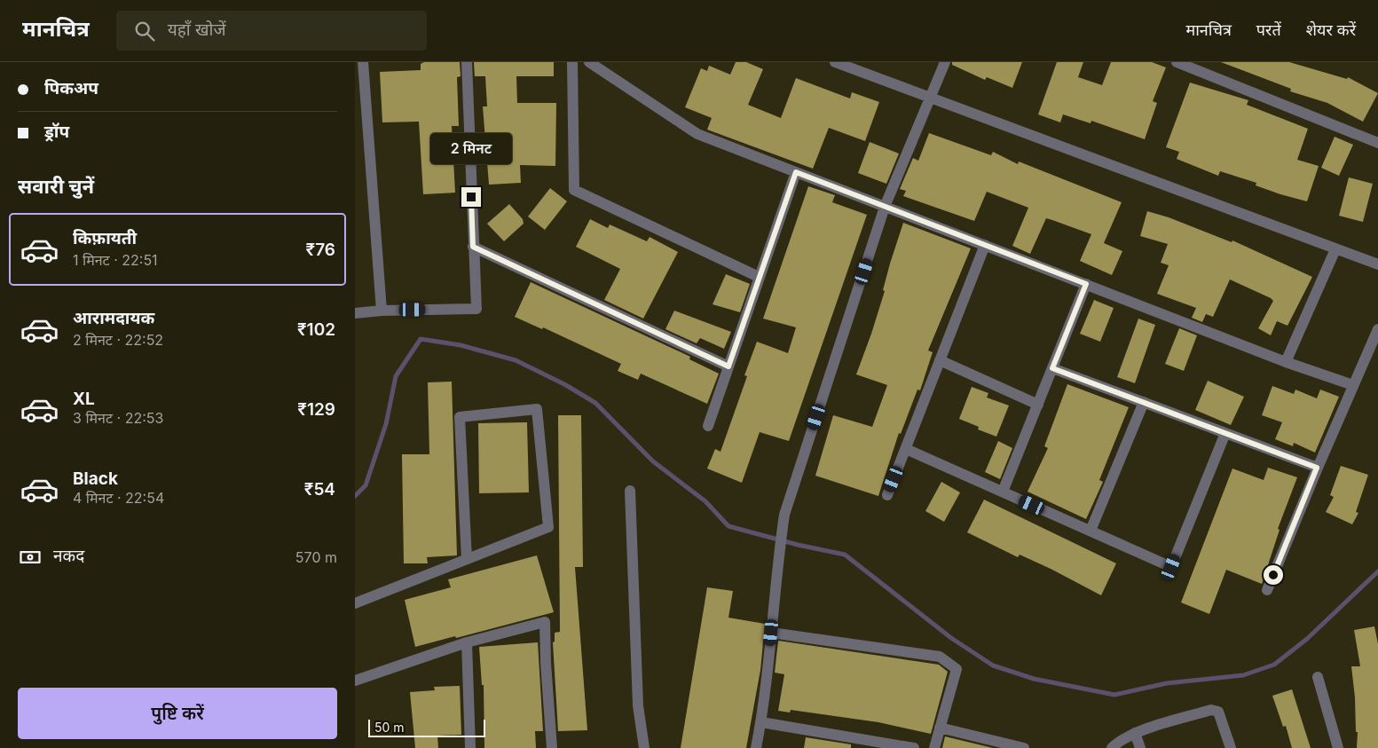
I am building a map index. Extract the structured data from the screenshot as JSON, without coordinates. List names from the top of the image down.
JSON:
{
  "scale_bar": "50 m",
  "page": {
    "header": "मानचित्र",
    "search": "यहाँ खोजें",
    "nav": ["मानचित्र", "परतें", "शेयर करें"],
    "banner": ["पिकअप", "ड्रॉप"],
    "bubble": "2 मिनट",
    "heading": "सवारी चुनें",
    "list": [
      {
        "name": "किफ़ायती",
        "note": "1 मिनट · 22:51",
        "value": "₹76"
      },
      {
        "name": "आरामदायक",
        "note": "2 मिनट · 22:52",
        "value": "₹102"
      },
      {
        "name": "XL",
        "note": "3 मिनट · 22:53",
        "value": "₹129"
      },
      {
        "name": "Black",
        "note": "4 मिनट · 22:54",
        "value": "₹54"
      }
    ],
    "pay": ["नकद", "570 m"],
    "buttons": "पुष्टि करें",
    "scale": "50 m"
  }
}
